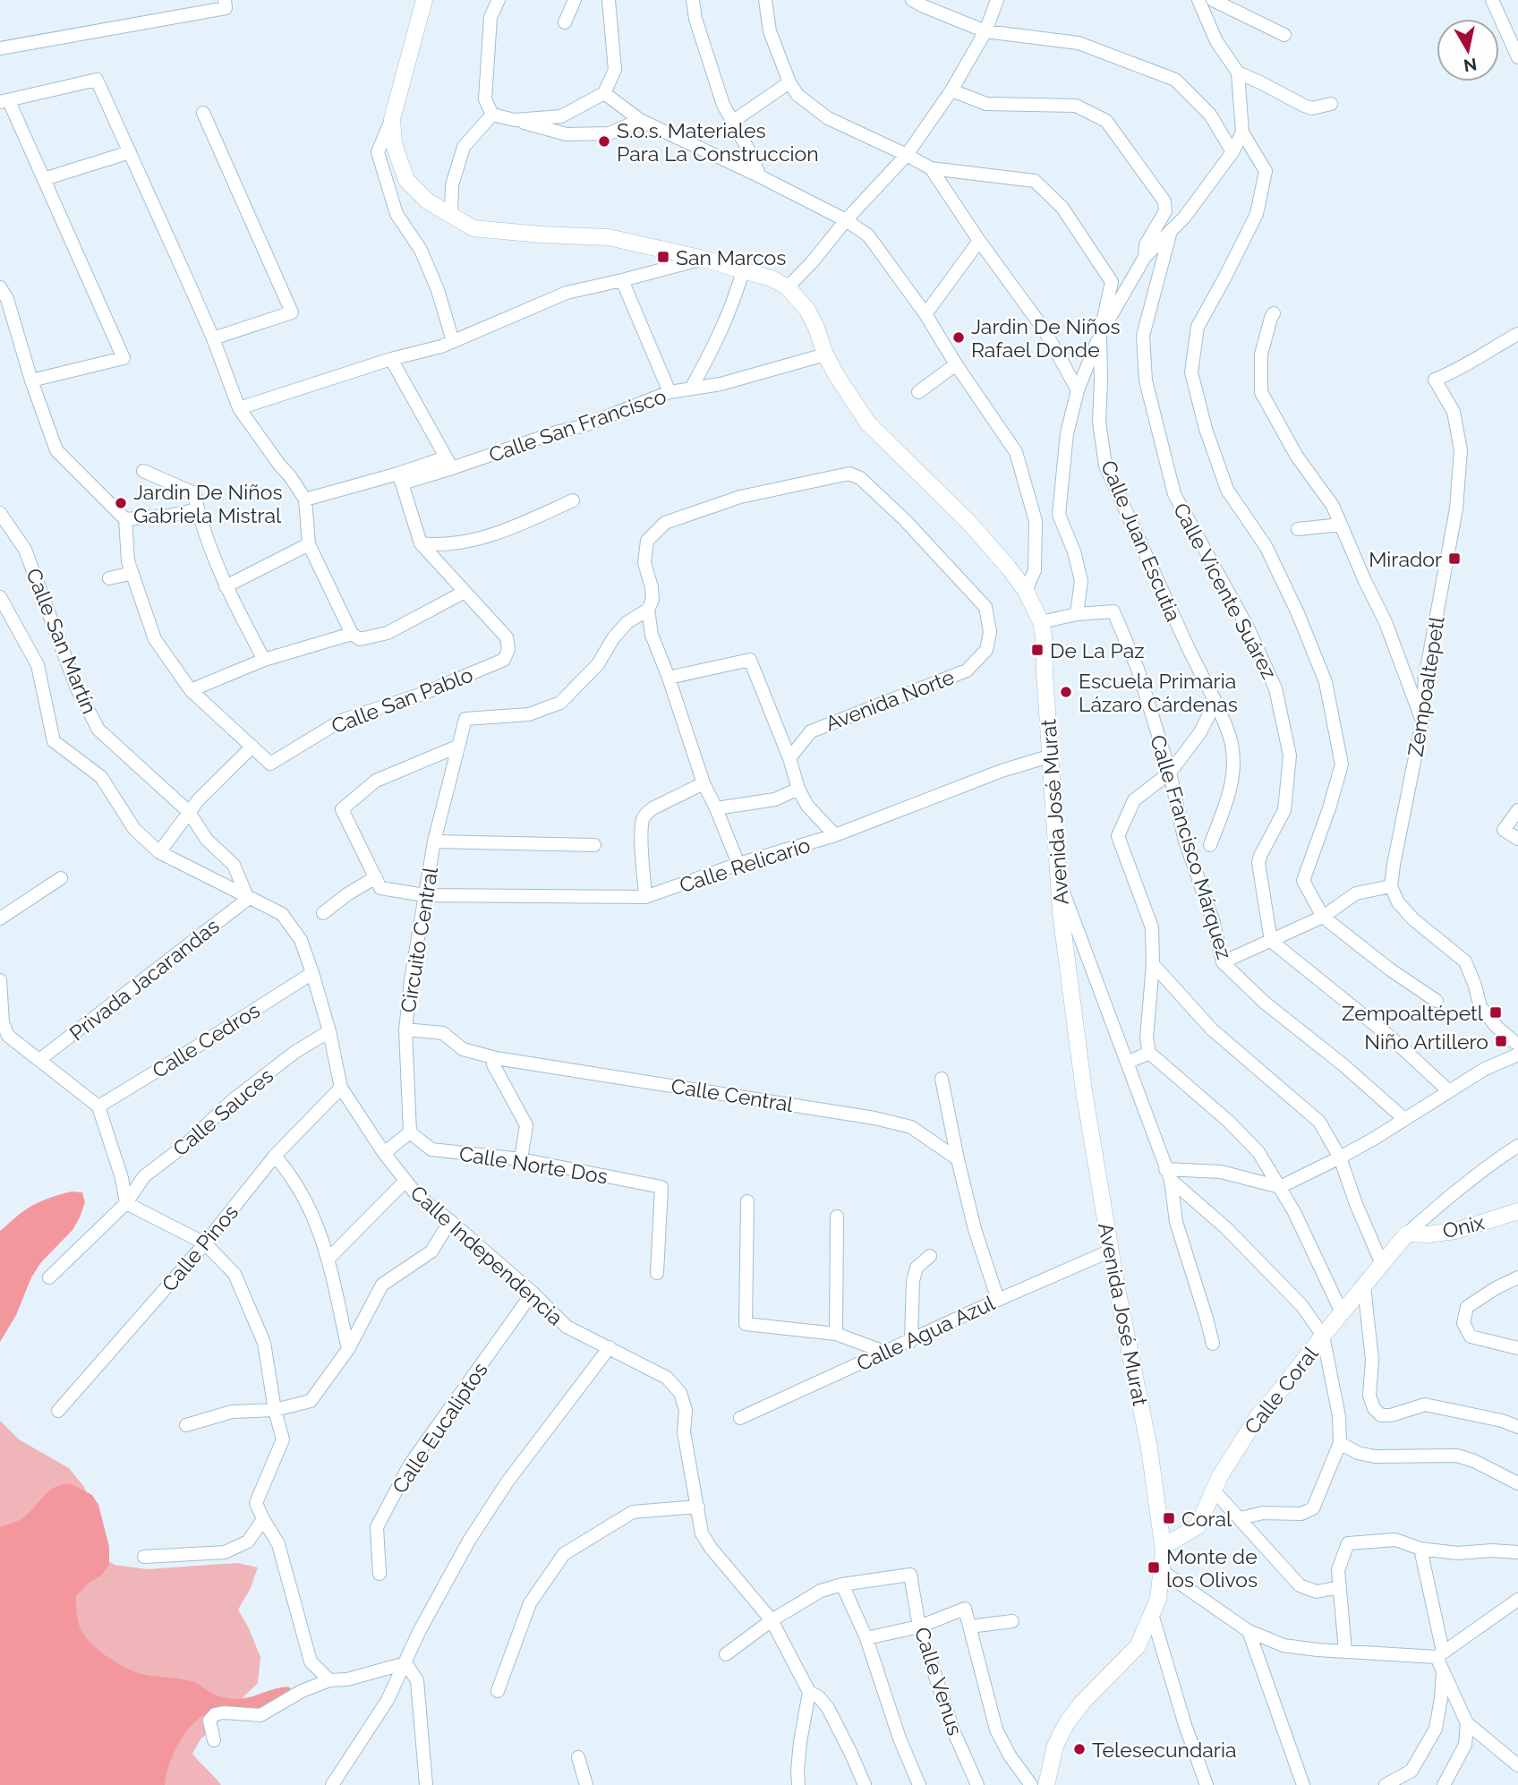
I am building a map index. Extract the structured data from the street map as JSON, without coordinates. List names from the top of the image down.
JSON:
{
  "streets": {
    "street": [
      "Calle San Francisco",
      "Calle Juan Escutia",
      "Calle Vicente Suárez",
      "Calle San Martín",
      "Zempoaltepetl",
      "Calle San Pablo",
      "Avenida Norte",
      "Avenida José Murat",
      "Calle Francisco Márquez",
      "Calle Relicario",
      "Circuito Central",
      "Privada Jacarandas",
      "Calle Cedros",
      "Calle Central",
      "Calle Sauces",
      "Calle Norte Dos",
      "Onix",
      "Calle Pinos",
      "Calle Independencia",
      "Calle Agua Azul",
      "Calle Coral",
      "Calle Eucaliptos",
      "Calle Venus"
    ]
  },
  "crossings": [
    ["Calle San Francisco", "Avenida José Murat"],
    ["Calle San Martín", "Privada Jacarandas"],
    ["Calle San Martín", "Calle Independencia"],
    ["Avenida Norte", "Circuito Central"],
    ["Avenida José Murat", "Calle Francisco Márquez"],
    ["Avenida José Murat", "Calle Relicario"],
    ["Avenida José Murat", "Calle Agua Azul"],
    ["Avenida José Murat", "Calle Coral"],
    ["Calle Relicario", "Circuito Central"],
    ["Circuito Central", "Calle Central"],
    ["Circuito Central", "Calle Norte Dos"],
    ["Privada Jacarandas", "Calle Independencia"],
    ["Calle Cedros", "Calle Independencia"],
    ["Calle Sauces", "Calle Independencia"],
    ["Onix", "Calle Coral"],
    ["Calle Pinos", "Calle Independencia"],
    ["Calle Independencia", "Calle Eucaliptos"]
  ],
  "places": {
    "other": [
      "S.o.s. Materiales Para La Construccion",
      "Jardin De Niños Rafael Donde",
      "Jardin De Niños Gabriela Mistral",
      "Escuela Primaria Lázaro Cárdenas",
      "Telesecundaria"
    ],
    "transit": [
      "San Marcos",
      "Mirador",
      "De La Paz",
      "Zempoaltépetl",
      "Niño Artillero",
      "Coral",
      "Monte de los Olivos"
    ]
  },
  "north": "bottom"
}
